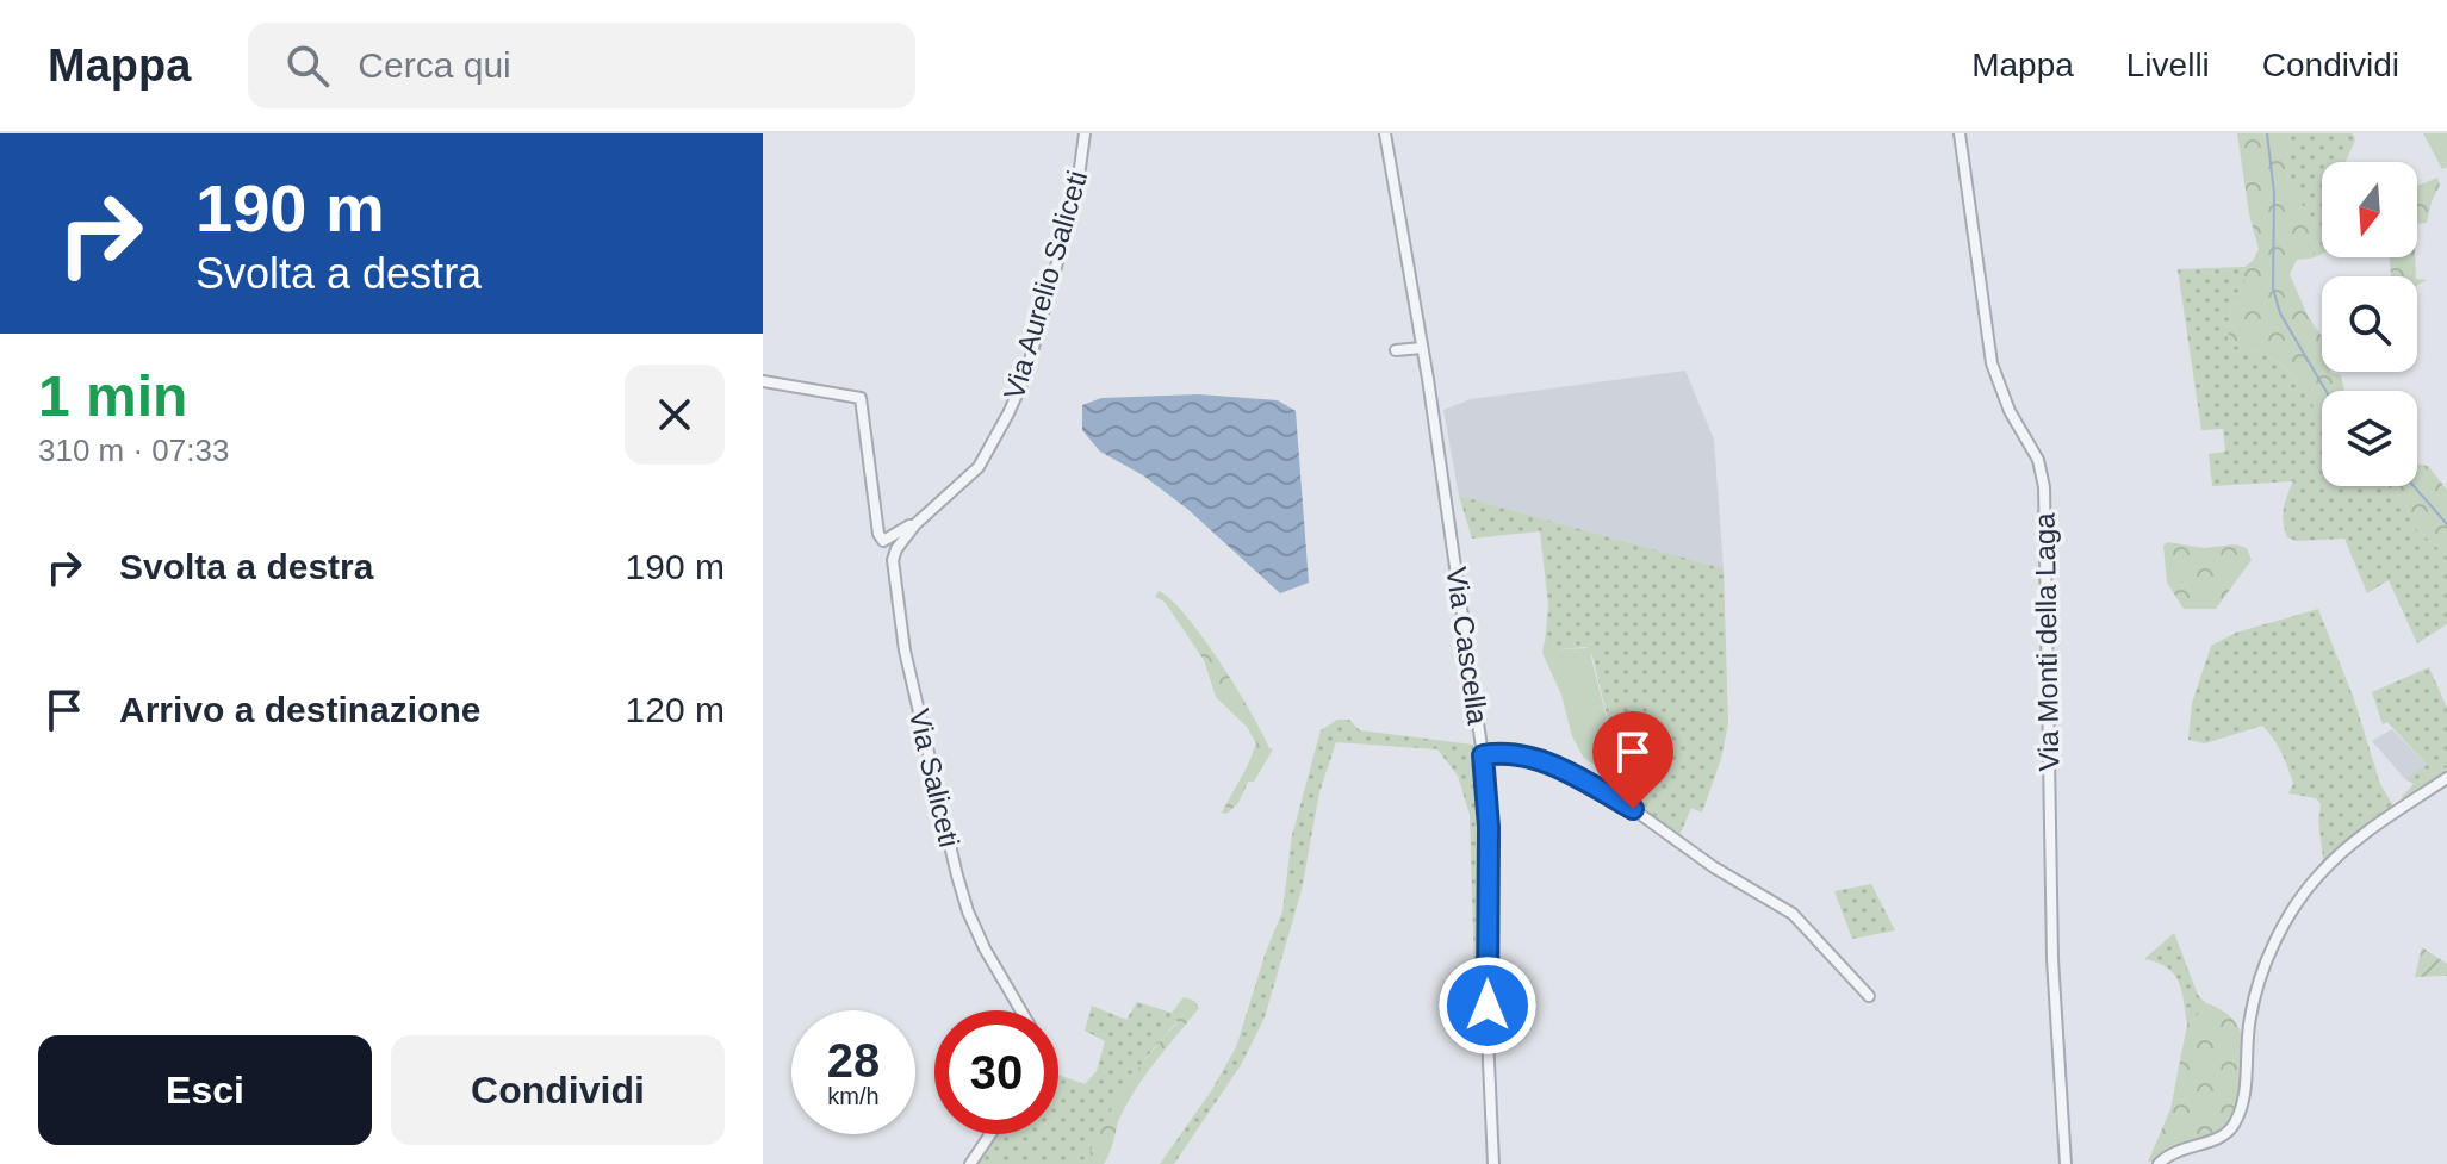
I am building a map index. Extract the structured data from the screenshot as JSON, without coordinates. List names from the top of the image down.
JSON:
{
  "streets": {
    "street": [
      "Via Aurelio Saliceti",
      "Via Monti della Laga",
      "Via Cascella",
      "Via Saliceti"
    ]
  },
  "crossings": [
    ["Via Aurelio Saliceti", "Via Saliceti"]
  ],
  "north": "bottom",
  "page": {
    "header": "Mappa",
    "search": "Cerca qui",
    "nav": ["Mappa", "Livelli", "Condividi"],
    "turn": ["190 m", "Svolta a destra"],
    "heading": ["1 min", "310 m · 07:33"],
    "list": [
      {
        "name": "Svolta a destra",
        "value": "190 m"
      },
      {
        "name": "Arrivo a destinazione",
        "value": "120 m"
      }
    ],
    "speed": "28 km/h",
    "limit": "30",
    "buttons": ["Esci", "Condividi"]
  }
}
